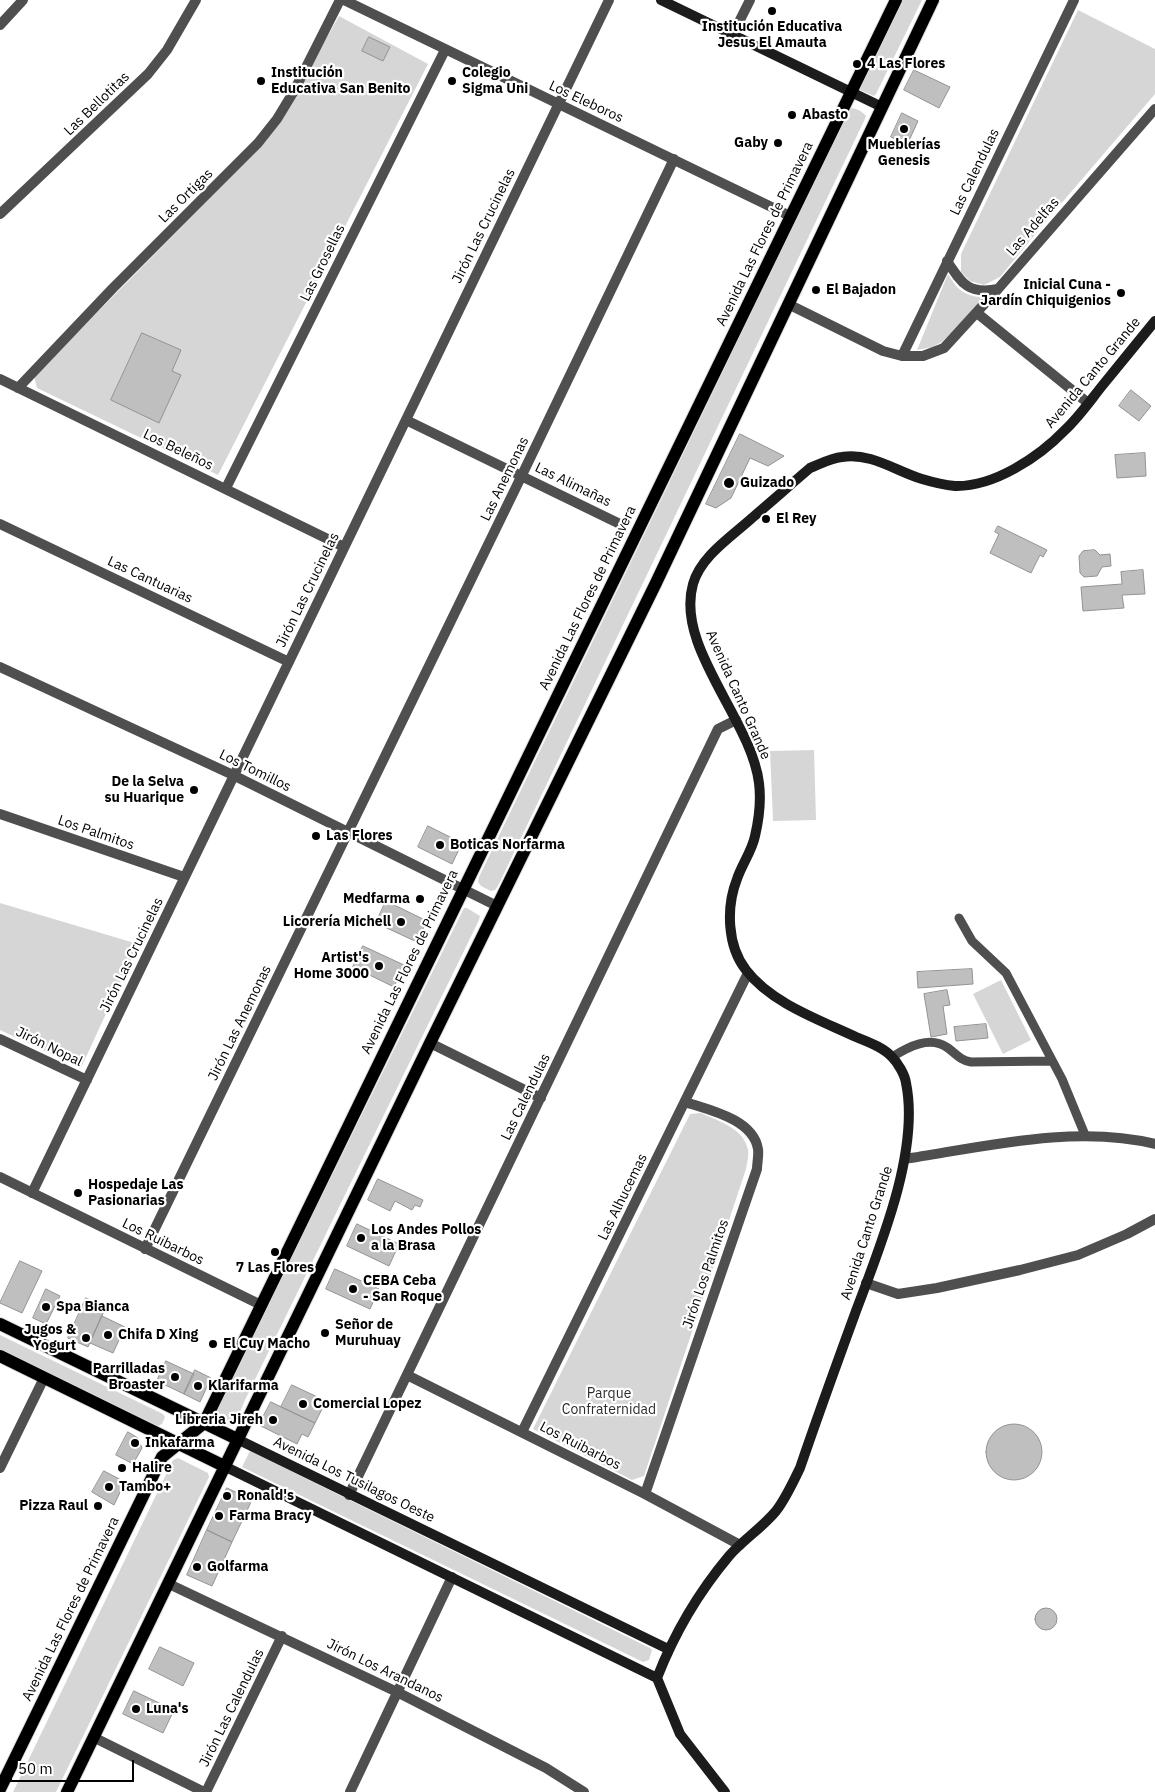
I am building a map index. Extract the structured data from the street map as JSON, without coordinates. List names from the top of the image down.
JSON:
{
  "streets": {
    "main road": ["Avenida Las Flores de Primavera", "Avenida Los Tusilagos Oeste"],
    "street": [
      "Los Eleboros",
      "Las Bellotitas",
      "Las Calendulas",
      "Las Ortigas",
      "Jirón Las Crucinelas",
      "Las Adelfas",
      "Las Grosellas",
      "Avenida Canto Grande",
      "Los Beleños",
      "Las Anemonas",
      "Las Alimañas",
      "Las Cantuarias",
      "Los Tomillos",
      "Los Palmitos",
      "Jirón Las Anemonas",
      "Jirón Nopal",
      "Las Alhucemas",
      "Los Ruibarbos",
      "Jirón Los Palmitos",
      "Jirón Los Arandanos",
      "Jirón Las Calendulas"
    ]
  },
  "crossings": [
    ["Los Eleboros", "Jirón Las Crucinelas"],
    ["Los Eleboros", "Avenida Las Flores de Primavera"],
    ["Los Eleboros", "Las Grosellas"],
    ["Los Eleboros", "Las Anemonas"],
    ["Las Calendulas", "Las Adelfas"],
    ["Las Calendulas", "Avenida Canto Grande"],
    ["Las Calendulas", "Los Ruibarbos"],
    ["Las Calendulas", "Avenida Los Tusilagos Oeste"],
    ["Las Ortigas", "Los Beleños"],
    ["Jirón Las Crucinelas", "Los Beleños"],
    ["Jirón Las Crucinelas", "Las Alimañas"],
    ["Jirón Las Crucinelas", "Las Cantuarias"],
    ["Jirón Las Crucinelas", "Los Tomillos"],
    ["Jirón Las Crucinelas", "Los Palmitos"],
    ["Jirón Las Crucinelas", "Jirón Nopal"],
    ["Jirón Las Crucinelas", "Los Ruibarbos"],
    ["Avenida Las Flores de Primavera", "Los Tomillos"],
    ["Avenida Las Flores de Primavera", "Los Ruibarbos"],
    ["Avenida Las Flores de Primavera", "Avenida Los Tusilagos Oeste"],
    ["Las Grosellas", "Los Beleños"],
    ["Avenida Canto Grande", "Las Alhucemas"],
    ["Avenida Canto Grande", "Los Ruibarbos"],
    ["Avenida Canto Grande", "Avenida Los Tusilagos Oeste"],
    ["Las Anemonas", "Las Alimañas"],
    ["Las Anemonas", "Jirón Las Anemonas"],
    ["Los Tomillos", "Jirón Las Anemonas"],
    ["Jirón Las Anemonas", "Los Ruibarbos"],
    ["Las Alhucemas", "Los Ruibarbos"],
    ["Las Alhucemas", "Jirón Los Palmitos"],
    ["Los Ruibarbos", "Jirón Los Palmitos"],
    ["Jirón Los Arandanos", "Jirón Las Calendulas"]
  ],
  "parks": ["Parque Confraternidad"],
  "places": [
    "Institución Educativa Jesus El Amauta",
    "4 Las Flores",
    "Institución Educativa San Benito",
    "Colegio Sigma Uni",
    "Abasto",
    "Mueblerías Genesis",
    "Gaby",
    "El Bajadon",
    "Inicial Cuna - Jardín Chiquigenios",
    "Guizado",
    "El Rey",
    "De la Selva su Huarique",
    "Las Flores",
    "Boticas Norfarma",
    "Medfarma",
    "Licorería Michell",
    "Artist's Home 3000",
    "Hospedaje Las Pasionarias",
    "Los Andes Pollos a la Brasa",
    "7 Las Flores",
    "CEBA Ceba - San Roque",
    "Spa Bianca",
    "Señor de Muruhuay",
    "Chifa D Xing",
    "Jugos & Yogurt",
    "El Cuy Macho",
    "Parrilladas Broaster",
    "Klarifarma",
    "Comercial Lopez",
    "Libreria Jireh",
    "Inkafarma",
    "Halire",
    "Tambo+",
    "Ronald's",
    "Pizza Raul",
    "Farma Bracy",
    "Golfarma",
    "Luna's"
  ],
  "scale_bar": "50 m"
}
